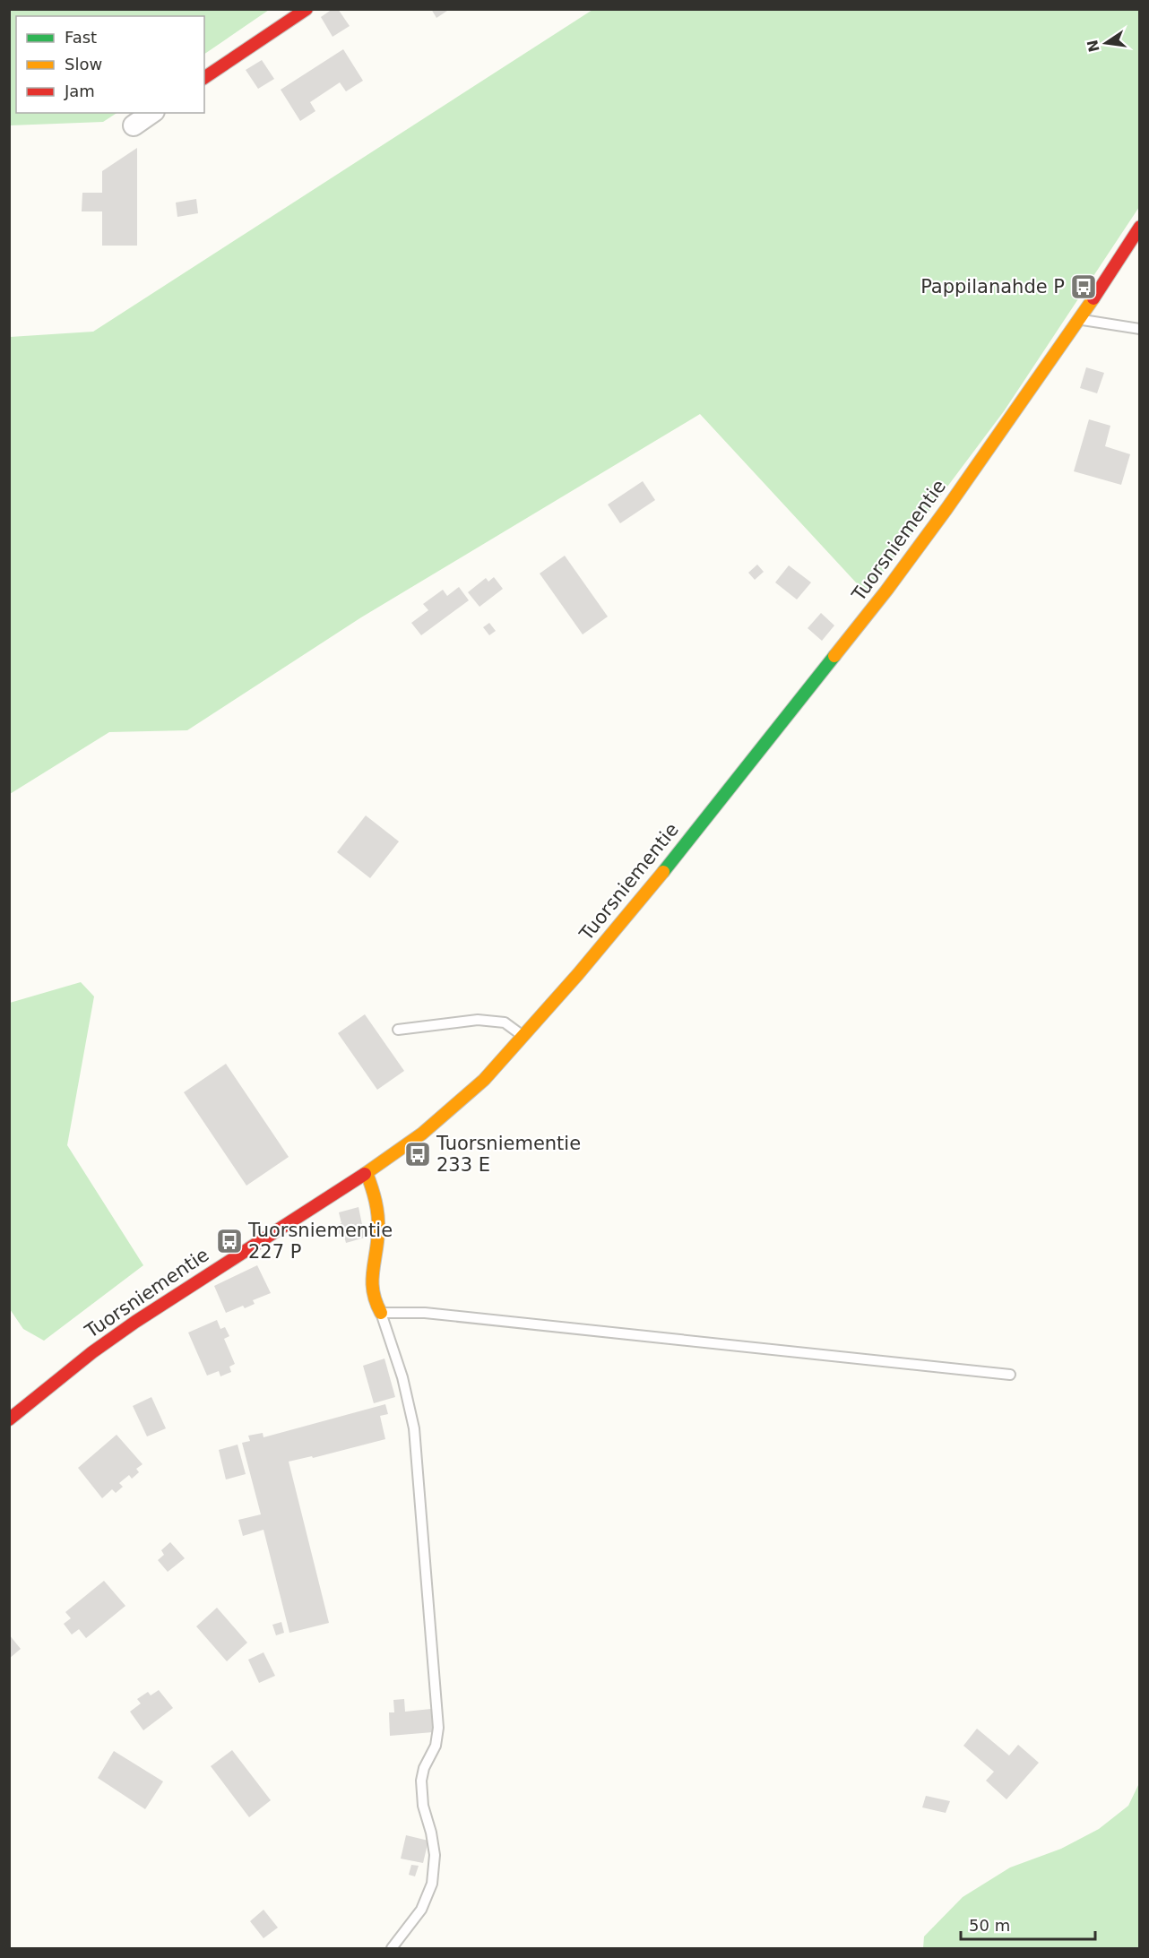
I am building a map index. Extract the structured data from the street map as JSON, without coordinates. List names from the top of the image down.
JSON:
{
  "streets": {
    "main road": ["Tuorsniementie"]
  },
  "places": {
    "bus stop": ["Pappilanahde P", "Tuorsniementie 233 E", "Tuorsniementie 227 P"]
  },
  "legend": ["Fast", "Slow", "Jam"],
  "scale_bar": "50 m",
  "north": "left"
}
